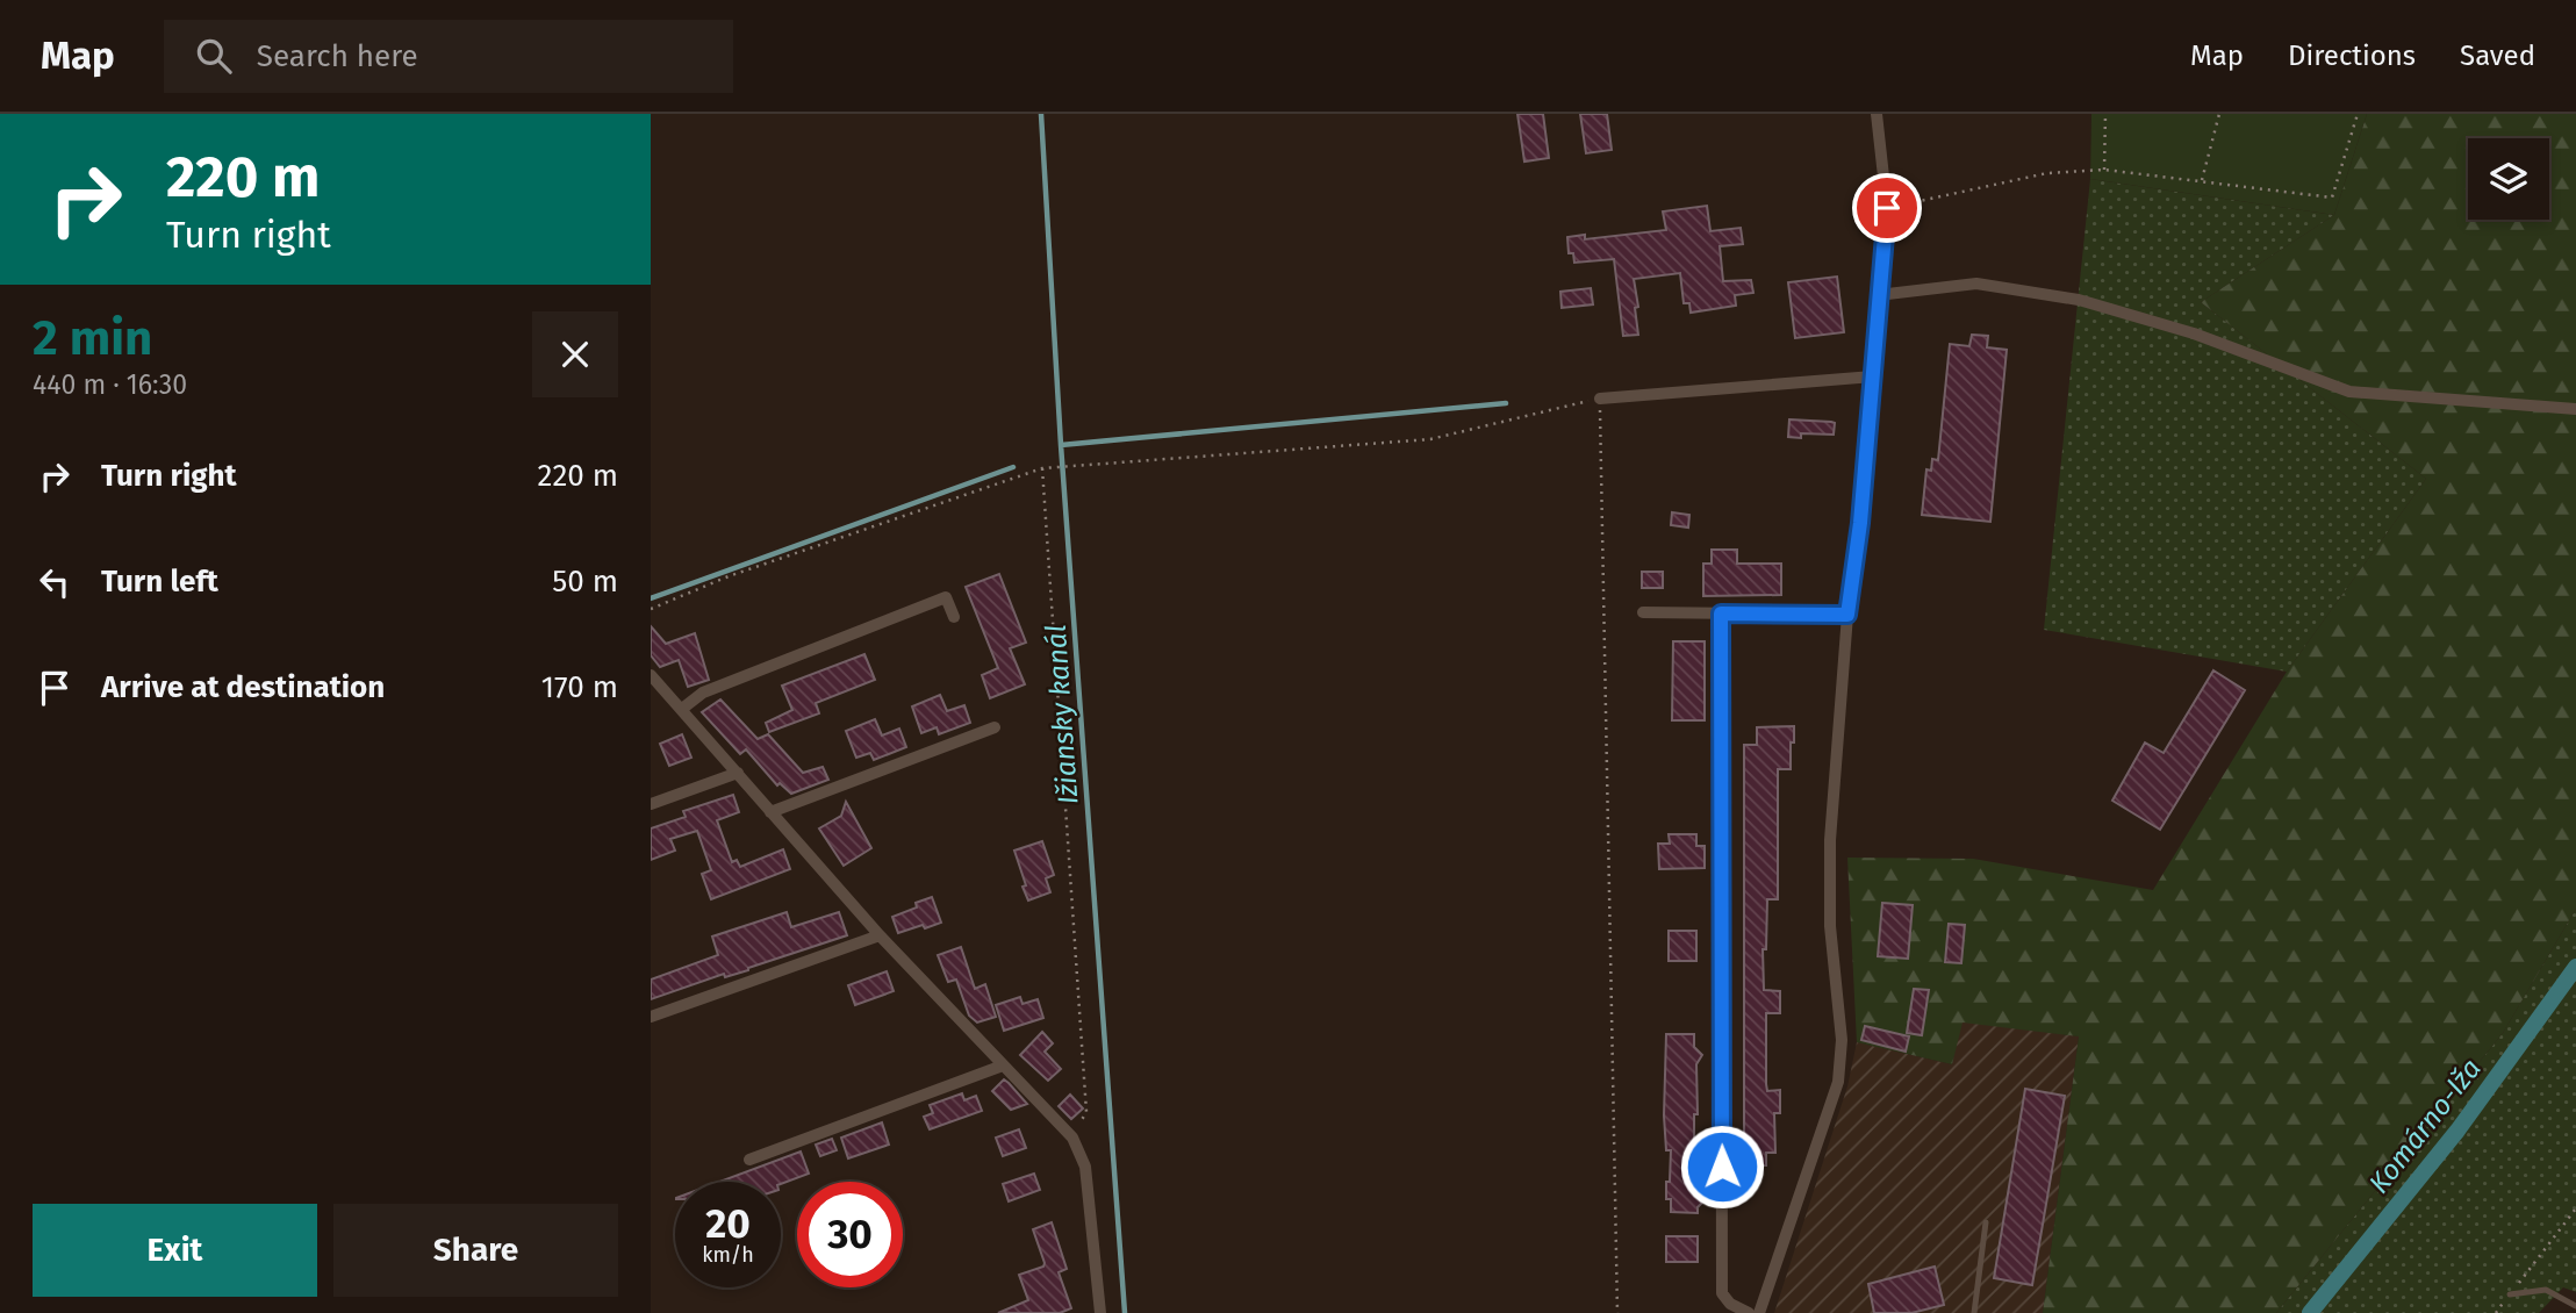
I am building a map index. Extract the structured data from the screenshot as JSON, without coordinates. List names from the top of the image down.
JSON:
{
  "water": ["Ižiansky kanál", "Komárno-Iža"],
  "page": {
    "header": "Map",
    "search": "Search here",
    "nav": ["Map", "Directions", "Saved"],
    "turn": ["220 m", "Turn right"],
    "heading": ["2 min", "440 m · 16:30"],
    "list": [
      {
        "name": "Turn right",
        "value": "220 m"
      },
      {
        "name": "Turn left",
        "value": "50 m"
      },
      {
        "name": "Arrive at destination",
        "value": "170 m"
      }
    ],
    "speed": "20 km/h",
    "limit": "30",
    "buttons": ["Exit", "Share"]
  }
}
